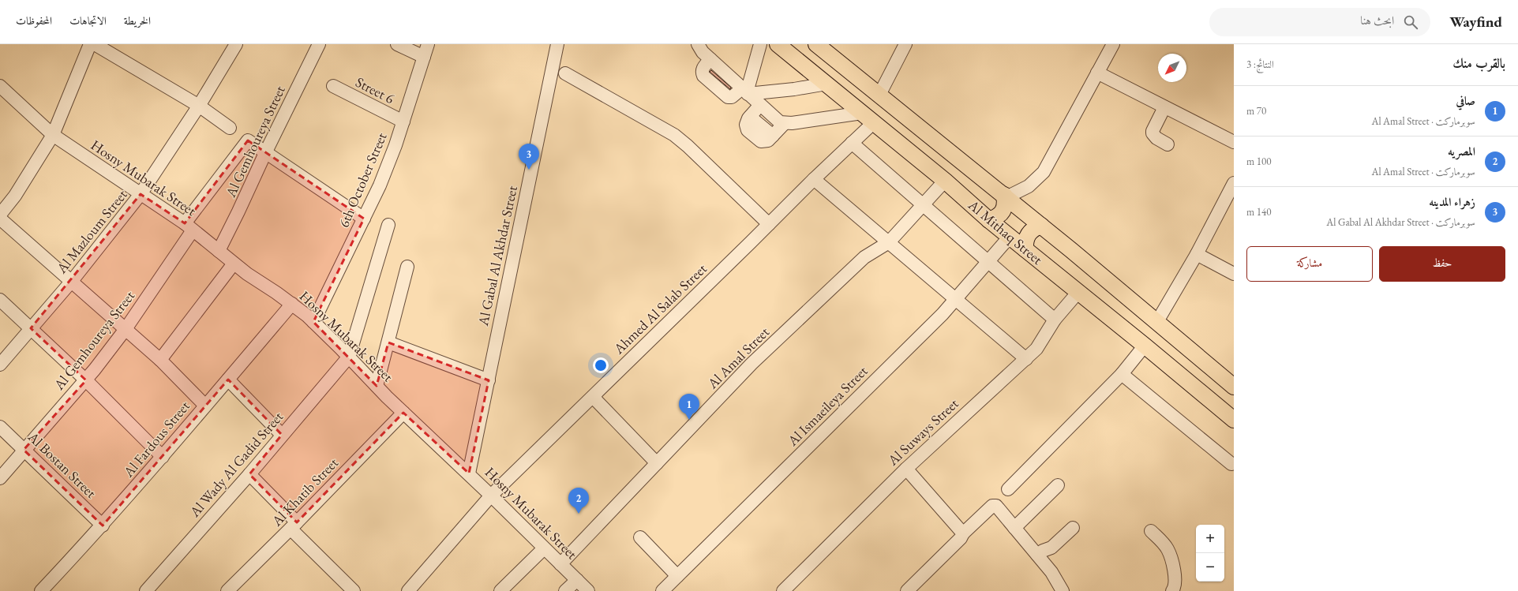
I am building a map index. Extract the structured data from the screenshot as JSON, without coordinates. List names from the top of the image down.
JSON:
{
  "streets": {
    "main road": ["Al Mithaq Street"],
    "street": [
      "Street 6",
      "Al Gemhoureya Street",
      "Hosny Mubarak Street",
      "6th October Street",
      "Al Mazloum Street",
      "Al Gabal Al Akhdar Street",
      "Ahmed Al Salab Street",
      "Al Amal Street",
      "Al Ismaeileya Street",
      "Al Suways Street",
      "Al Fardous Street",
      "Al Wady Al Gadid Street",
      "Al Bostan Street",
      "Al Khatib Street"
    ]
  },
  "crossings": [
    ["Street 6", "6th October Street"],
    ["Al Gemhoureya Street", "Hosny Mubarak Street"],
    ["Al Gemhoureya Street", "Al Bostan Street"],
    ["Hosny Mubarak Street", "6th October Street"],
    ["Hosny Mubarak Street", "Al Mazloum Street"],
    ["Hosny Mubarak Street", "Al Gabal Al Akhdar Street"],
    ["Hosny Mubarak Street", "Ahmed Al Salab Street"],
    ["Hosny Mubarak Street", "Al Amal Street"],
    ["Hosny Mubarak Street", "Al Fardous Street"],
    ["Hosny Mubarak Street", "Al Wady Al Gadid Street"],
    ["Hosny Mubarak Street", "Al Khatib Street"],
    ["Al Mithaq Street", "Ahmed Al Salab Street"],
    ["Al Mithaq Street", "Al Amal Street"],
    ["Al Mithaq Street", "Al Ismaeileya Street"],
    ["Al Mithaq Street", "Al Suways Street"],
    ["Al Fardous Street", "Al Bostan Street"]
  ],
  "north": "bottom left",
  "page": {
    "header": "Wayfind",
    "search": "ابحث هنا",
    "nav": ["الخريطة", "الاتجاهات", "المحفوظات"],
    "heading": ["بالقرب منك", "النتائج: 3"],
    "list": [
      {
        "mark": "1",
        "name": "صافي",
        "note": "سوبرماركت · Al Amal Street",
        "value": "70 m"
      },
      {
        "mark": "2",
        "name": "المصريه",
        "note": "سوبرماركت · Al Amal Street",
        "value": "100 m"
      },
      {
        "mark": "3",
        "name": "زهراء المدينه",
        "note": "سوبرماركت · Al Gabal Al Akhdar Street",
        "value": "140 m"
      }
    ],
    "pins": ["3", "1", "2"],
    "buttons": ["حفظ", "مشاركة"],
    "map_buttons": ["+", "−"]
  }
}
